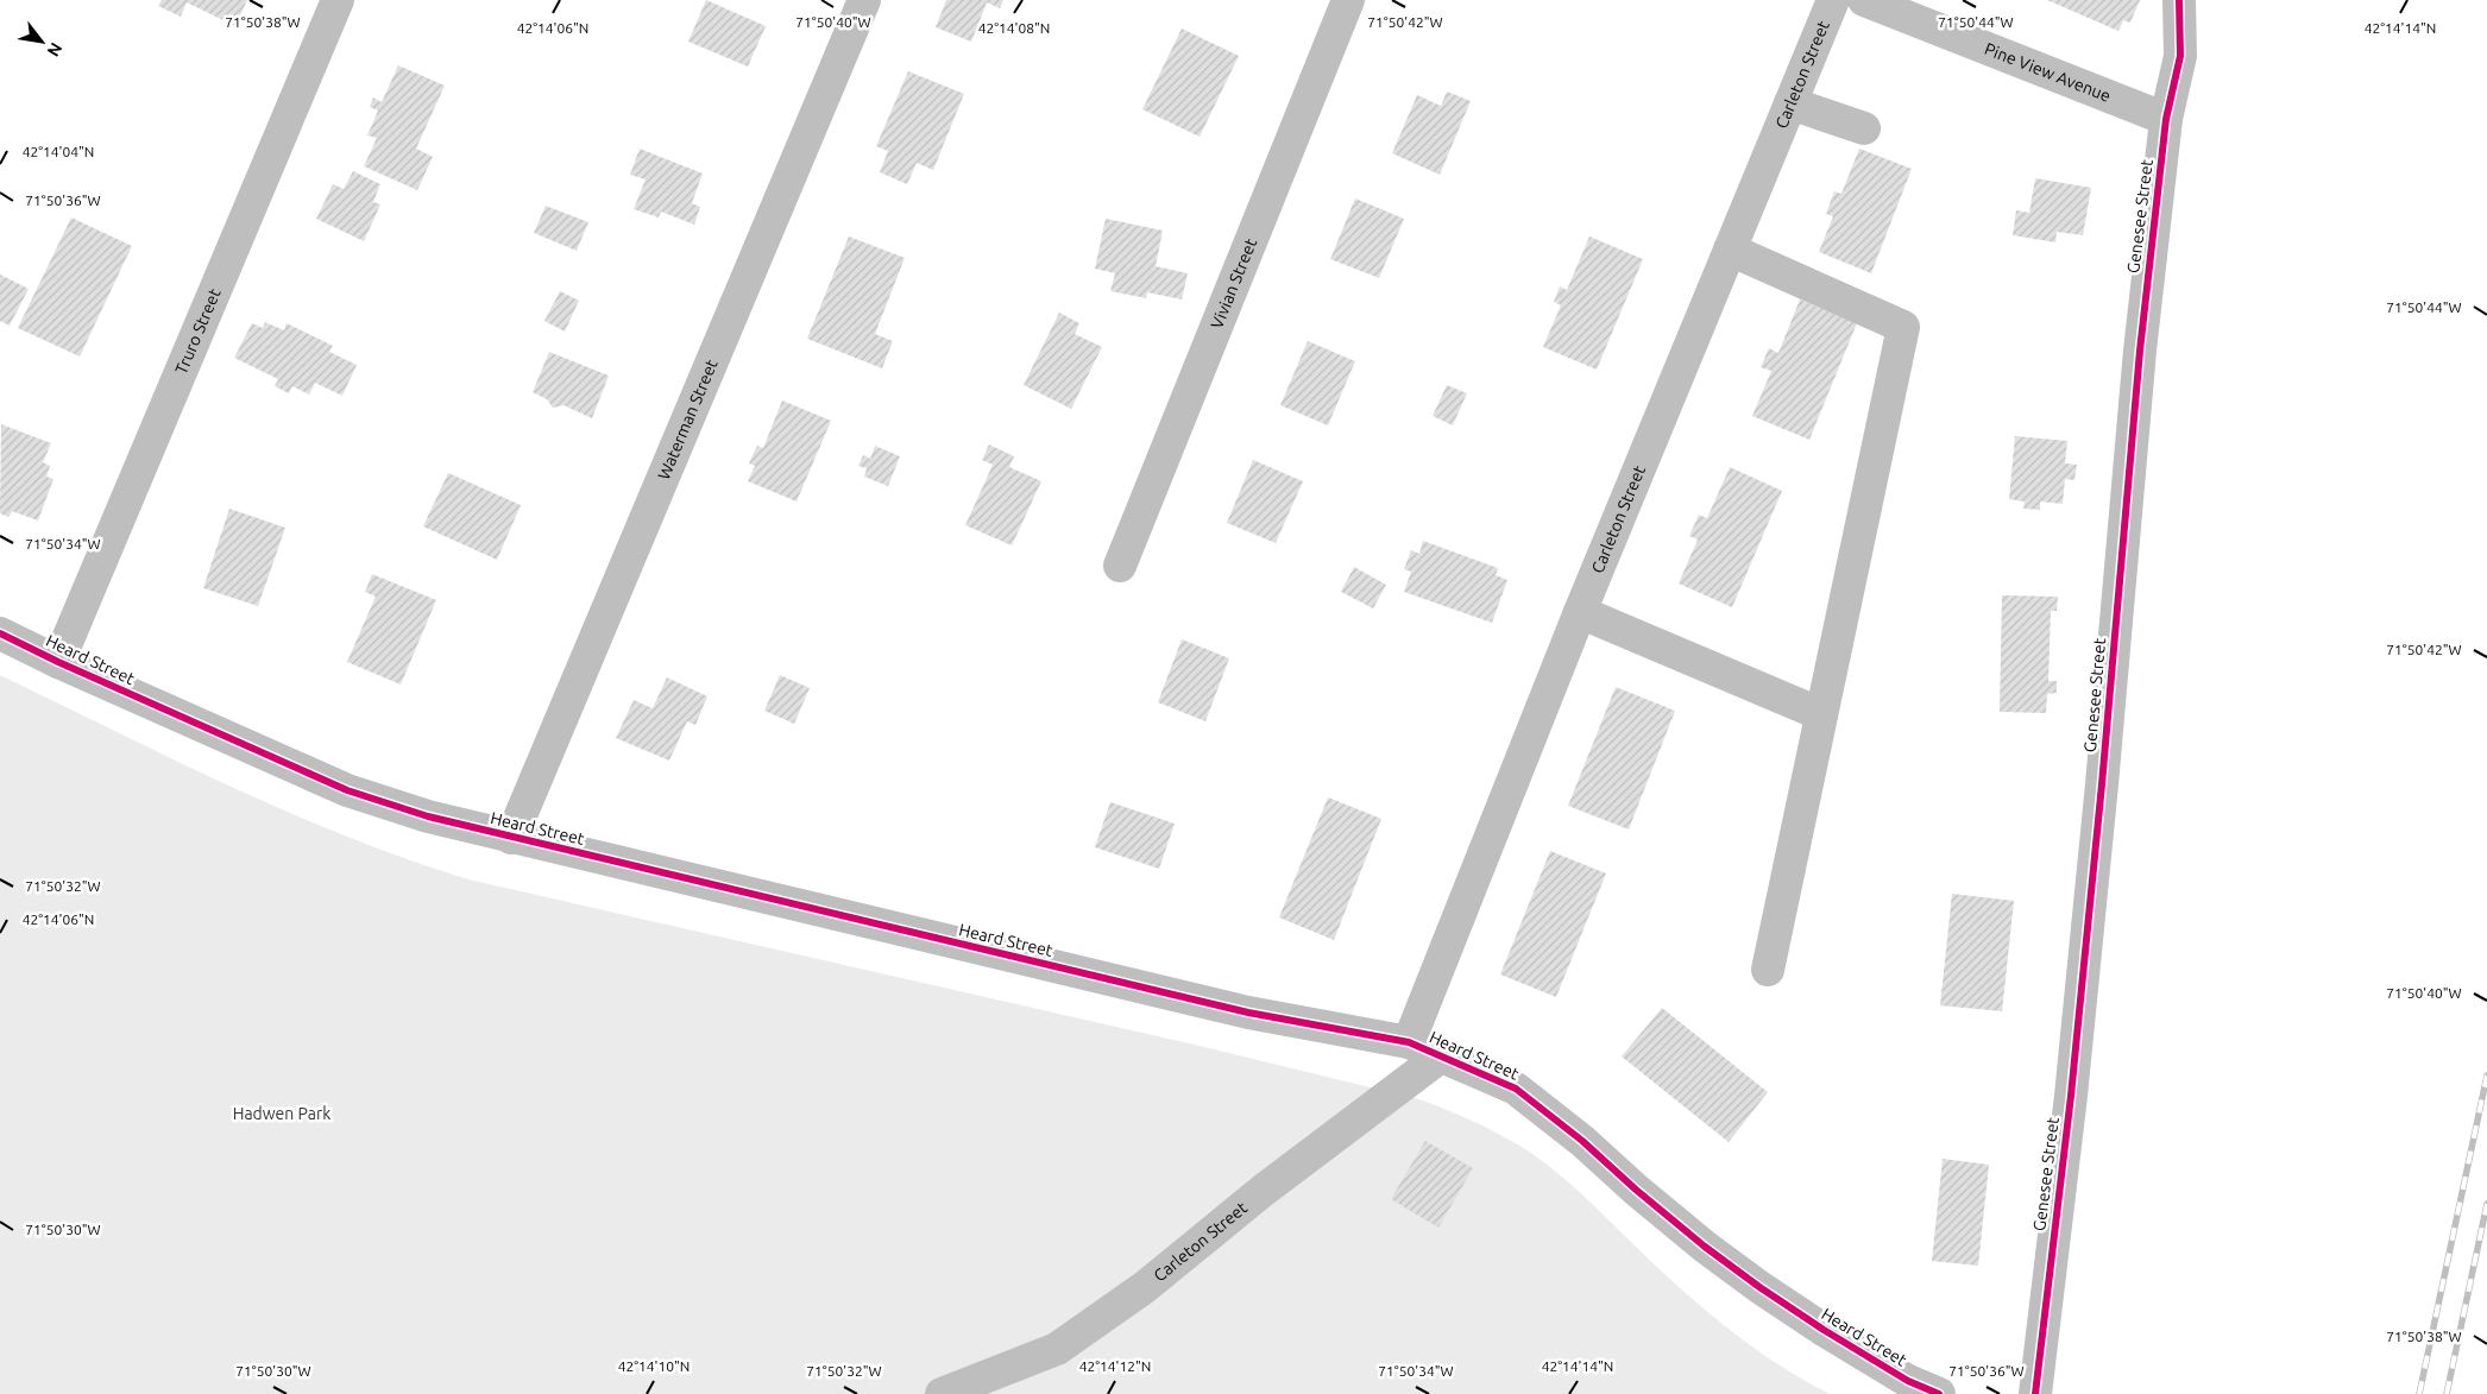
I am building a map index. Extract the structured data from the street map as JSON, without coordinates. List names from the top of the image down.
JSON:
{
  "streets": {
    "street": [
      "Pine View Avenue",
      "Carleton Street",
      "Genesee Street",
      "Vivian Street",
      "Truro Street",
      "Waterman Street",
      "Heard Street"
    ]
  },
  "crossings": [
    ["Pine View Avenue", "Genesee Street"],
    ["Carleton Street", "Heard Street"],
    ["Truro Street", "Heard Street"],
    ["Waterman Street", "Heard Street"]
  ],
  "parks": ["Hadwen Park"],
  "north": "bottom right",
  "coordinates": [
    "71°50'38\"W",
    "71°50'40\"W",
    "71°50'42\"W",
    "71°50'44\"W",
    "42°14'14\"N",
    "42°14'06\"N",
    "42°14'08\"N",
    "42°14'04\"N",
    "71°50'36\"W",
    "71°50'34\"W",
    "71°50'32\"W",
    "71°50'30\"W",
    "42°14'10\"N",
    "42°14'12\"N"
  ]
}
